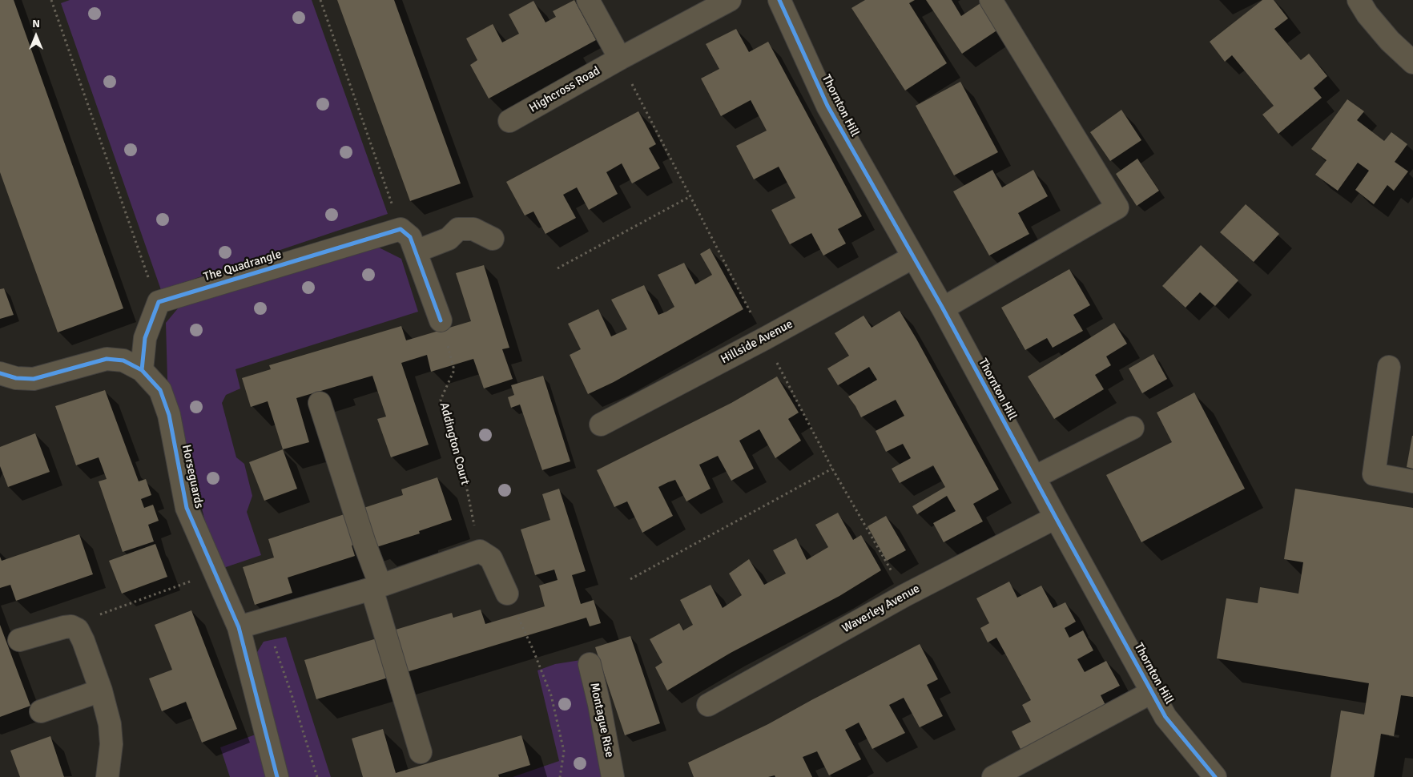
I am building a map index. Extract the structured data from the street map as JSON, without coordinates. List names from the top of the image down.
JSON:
{
  "streets": {
    "street": [
      "Highcross Road",
      "Thornton Hill",
      "The Quadrangle",
      "Hillside Avenue",
      "Horseguards",
      "Waverley Avenue",
      "Montague Rise"
    ],
    "path": ["Addington Court"]
  },
  "crossings": [
    ["Thornton Hill", "Hillside Avenue"],
    ["Thornton Hill", "Waverley Avenue"]
  ],
  "north": "top"
}
